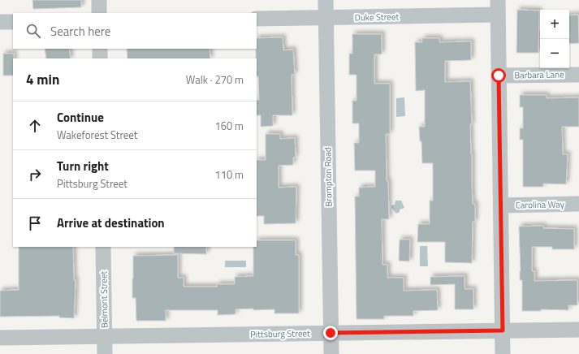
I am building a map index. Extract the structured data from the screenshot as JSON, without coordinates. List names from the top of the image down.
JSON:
{
  "streets": {
    "street": [
      "Duke Street",
      "Barbara Lane",
      "Brompton Road",
      "Carolina Way",
      "Belmont Street",
      "Pittsburg Street"
    ]
  },
  "crossings": [
    ["Duke Street", "Brompton Road"],
    ["Brompton Road", "Pittsburg Street"],
    ["Belmont Street", "Pittsburg Street"]
  ],
  "page": {
    "map_buttons": ["+", "−"],
    "search": "Search here",
    "heading": ["4 min", "Walk · 270 m"],
    "list": [
      ["Continue", "Wakeforest Street", "160 m"],
      ["Turn right", "Pittsburg Street", "110 m"],
      "Arrive at destination"
    ]
  }
}
